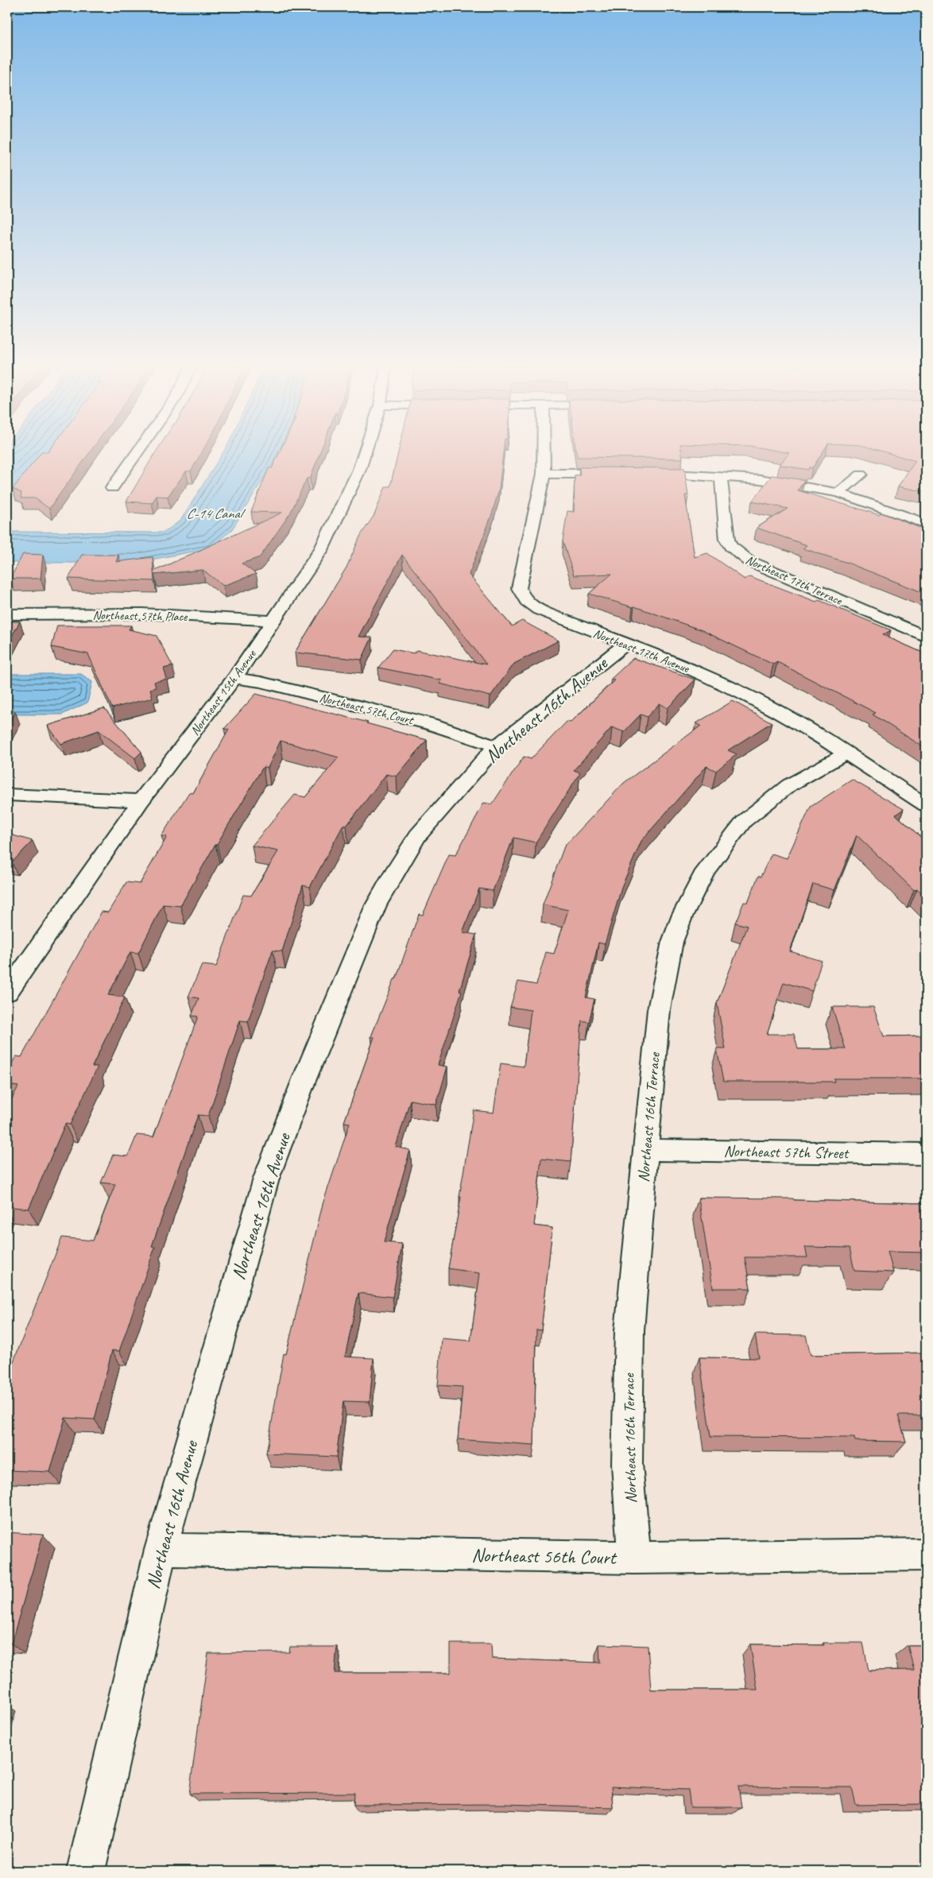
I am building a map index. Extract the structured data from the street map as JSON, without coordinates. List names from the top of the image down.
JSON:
{
  "streets": {
    "street": [
      "Northeast 17th Terrace",
      "Northeast 57th Place",
      "Northeast 17th Avenue",
      "Northeast 15th Avenue",
      "Northeast 57th Court",
      "Northeast 16th Avenue",
      "Northeast 16th Terrace",
      "Northeast 57th Street",
      "Northeast 56th Court"
    ]
  },
  "crossings": [
    ["Northeast 57th Place", "Northeast 15th Avenue"],
    ["Northeast 17th Avenue", "Northeast 16th Avenue"],
    ["Northeast 17th Avenue", "Northeast 16th Terrace"],
    ["Northeast 15th Avenue", "Northeast 57th Court"],
    ["Northeast 57th Court", "Northeast 16th Avenue"],
    ["Northeast 16th Avenue", "Northeast 56th Court"],
    ["Northeast 16th Terrace", "Northeast 57th Street"],
    ["Northeast 16th Terrace", "Northeast 56th Court"]
  ],
  "water": ["C-14 Canal"]
}
